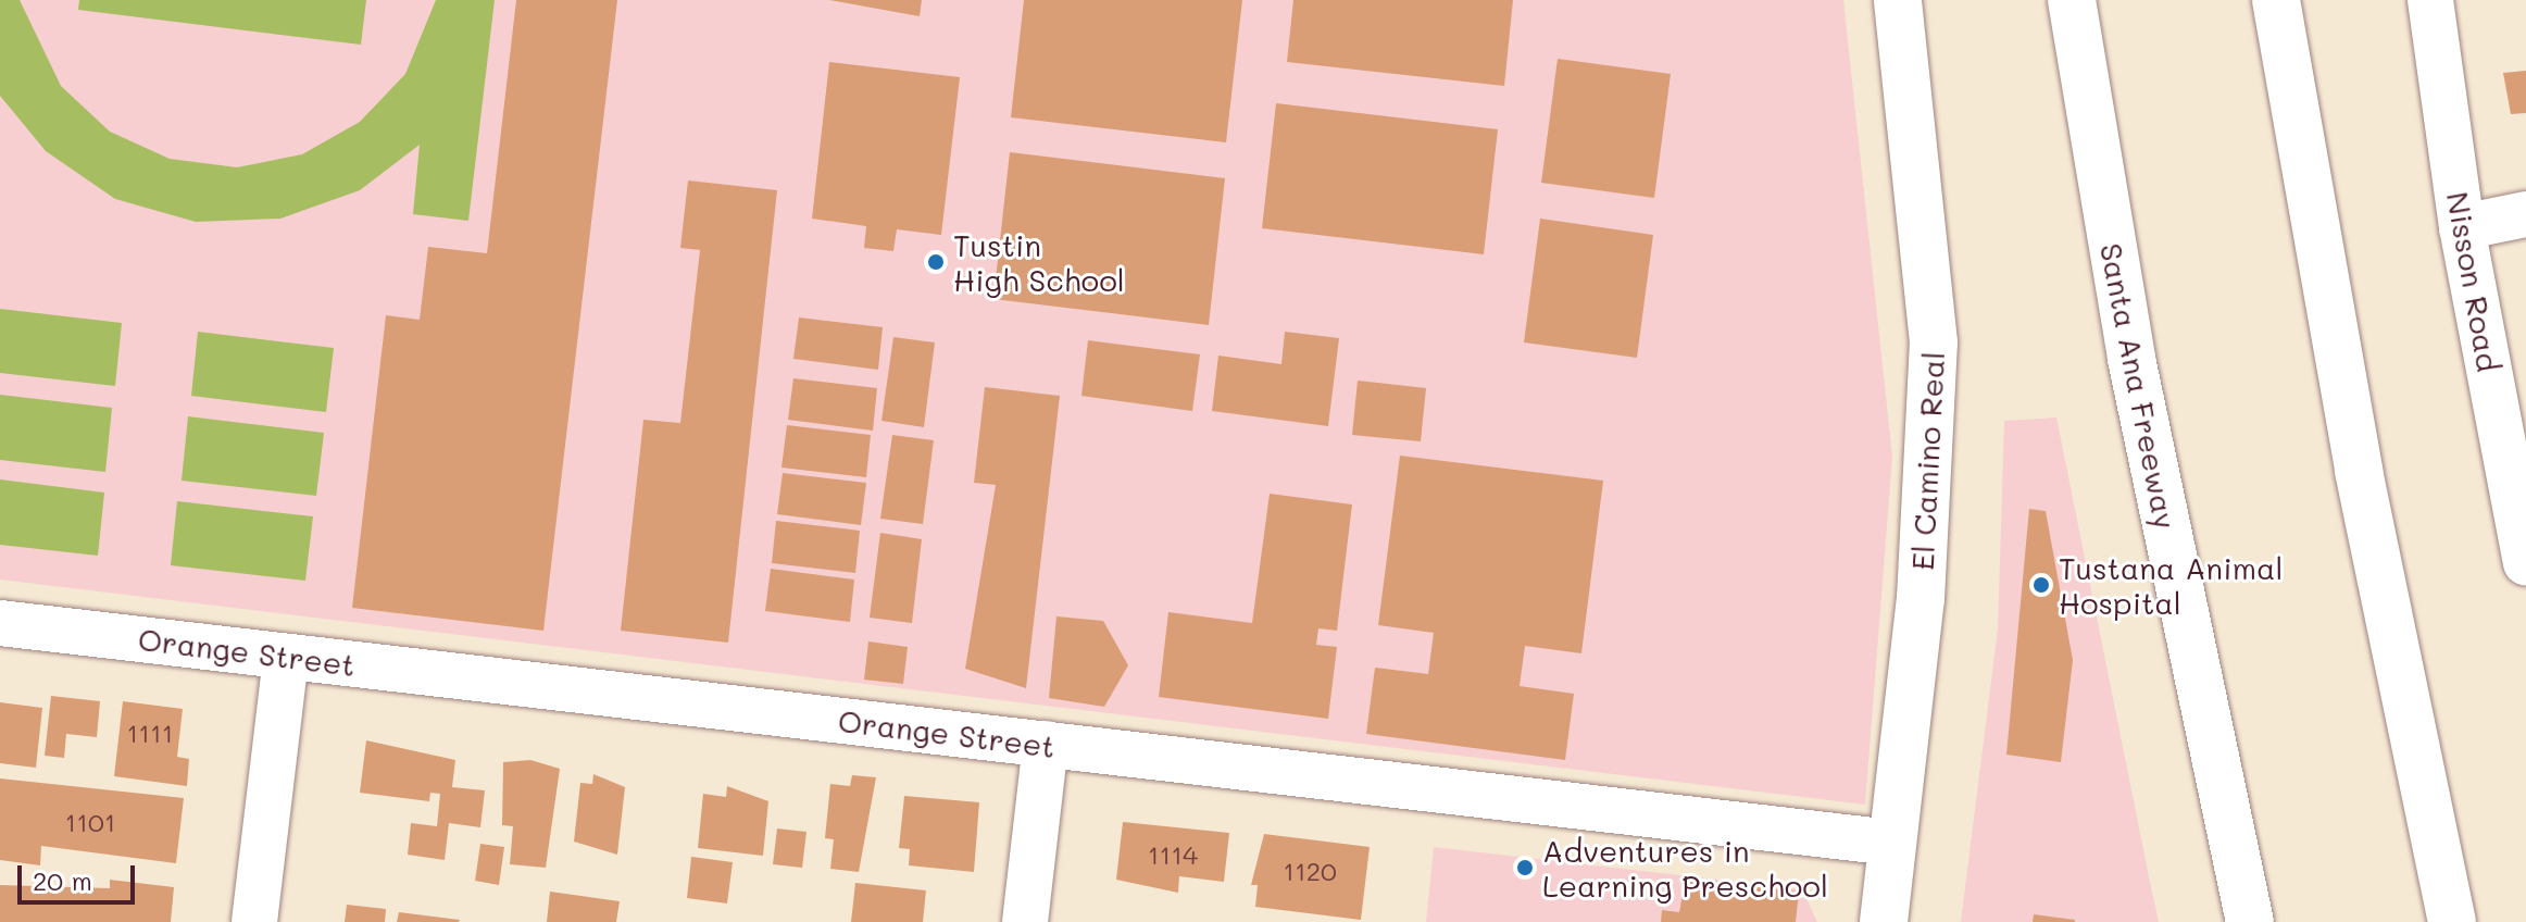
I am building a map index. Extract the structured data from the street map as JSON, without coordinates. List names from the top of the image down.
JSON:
{
  "streets": {
    "main road": ["Santa Ana Freeway", "El Camino Real"],
    "street": ["Nisson Road", "Orange Street"]
  },
  "crossings": [
    ["El Camino Real", "Orange Street"]
  ],
  "places": ["Tustin High School", "Tustana Animal Hospital", "Adventures in Learning Preschool"],
  "house_numbers": [
    "1111",
    "1101",
    "1114",
    "1120"
  ],
  "scale_bar": "20 m"
}
